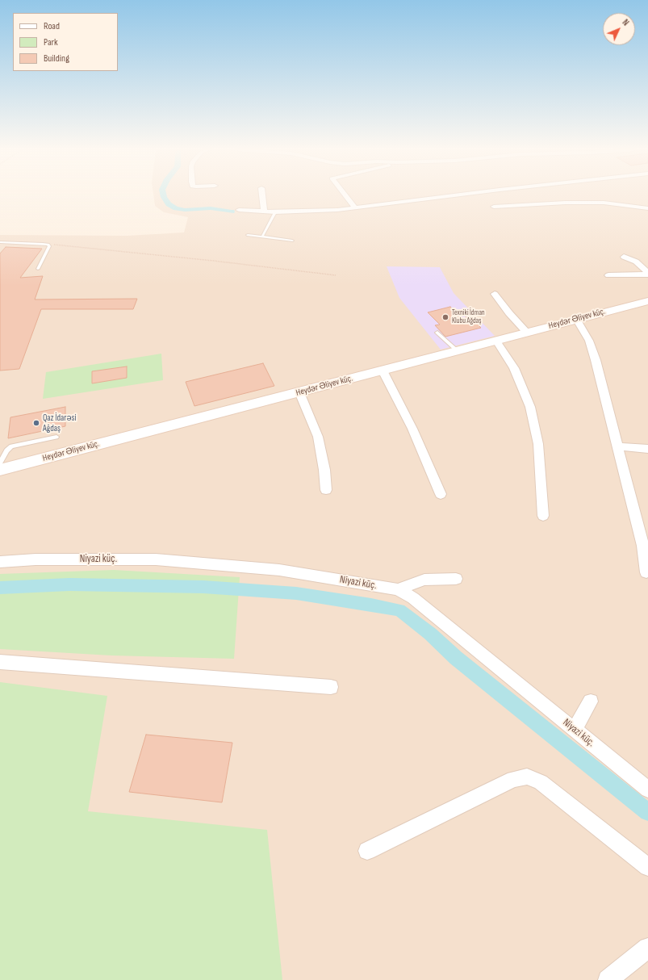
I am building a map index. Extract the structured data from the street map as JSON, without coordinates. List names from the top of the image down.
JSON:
{
  "streets": {
    "main road": ["Heydər Əliyev küç."],
    "street": ["Niyazi küç."]
  },
  "places": ["Texniki İdman Klubu Ağdaş", "Qaz İdarəsi Ağdaş"],
  "legend": ["Road", "Park", "Building"],
  "north": "top right"
}
